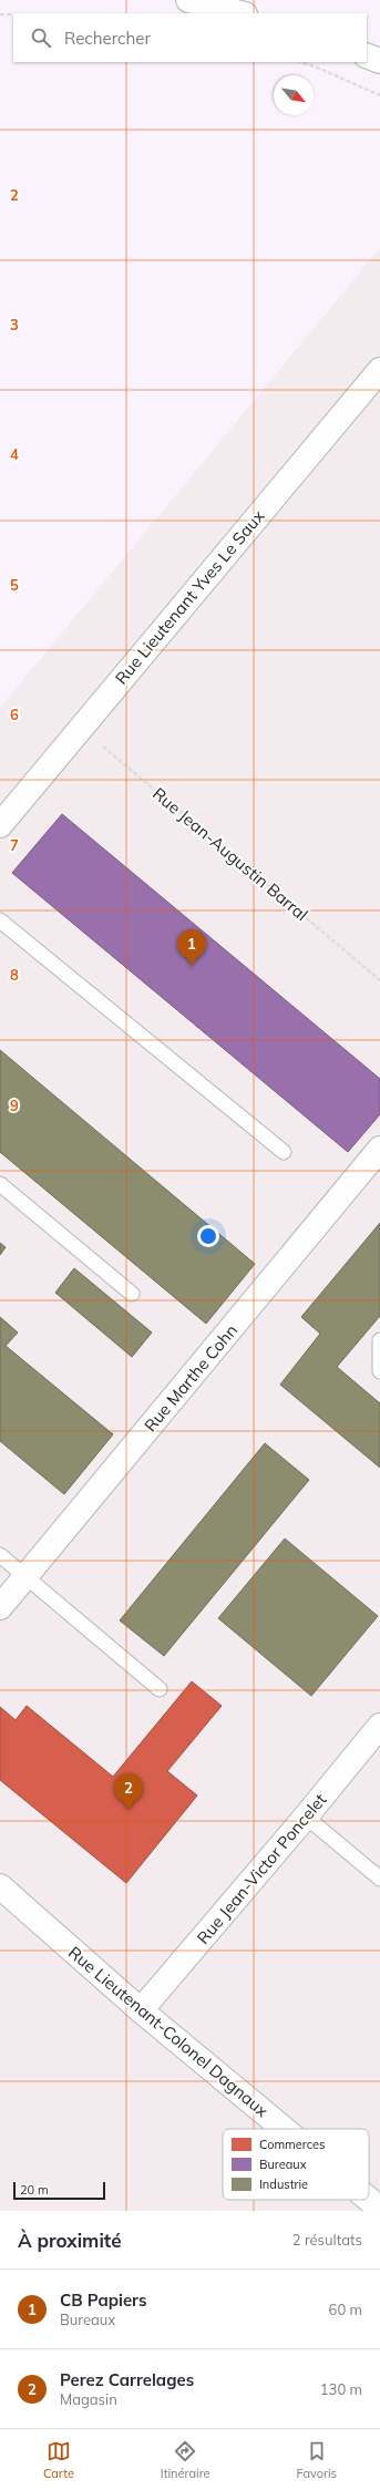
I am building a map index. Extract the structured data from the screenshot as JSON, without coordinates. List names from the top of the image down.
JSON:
{
  "streets": {
    "street": [
      "Rue Lieutenant Yves Le Saux",
      "Rue Marthe Cohn",
      "Rue Jean-Victor Poncelet",
      "Rue Lieutenant-Colonel Dagnaux"
    ],
    "path": ["Rue Jean-Augustin Barral"]
  },
  "crossings": [
    ["Rue Lieutenant Yves Le Saux", "Rue Jean-Augustin Barral"],
    ["Rue Jean-Victor Poncelet", "Rue Lieutenant-Colonel Dagnaux"]
  ],
  "legend": ["Commerces", "Bureaux", "Industrie"],
  "scale_bar": "20 m",
  "north": "bottom right",
  "page": {
    "search": "Rechercher",
    "pins": ["1", "2"],
    "scale": "20 m",
    "heading": ["À proximité", "2 résultats"],
    "list": [
      {
        "mark": "1",
        "name": "CB Papiers",
        "note": "Bureaux",
        "value": "60 m"
      },
      {
        "mark": "2",
        "name": "Perez Carrelages",
        "note": "Magasin",
        "value": "130 m"
      }
    ],
    "nav": ["Carte", "Itinéraire", "Favoris"]
  },
  "grid": {
    "rows": [
      "2",
      "3",
      "4",
      "5",
      "6",
      "7",
      "8",
      "9"
    ]
  }
}
